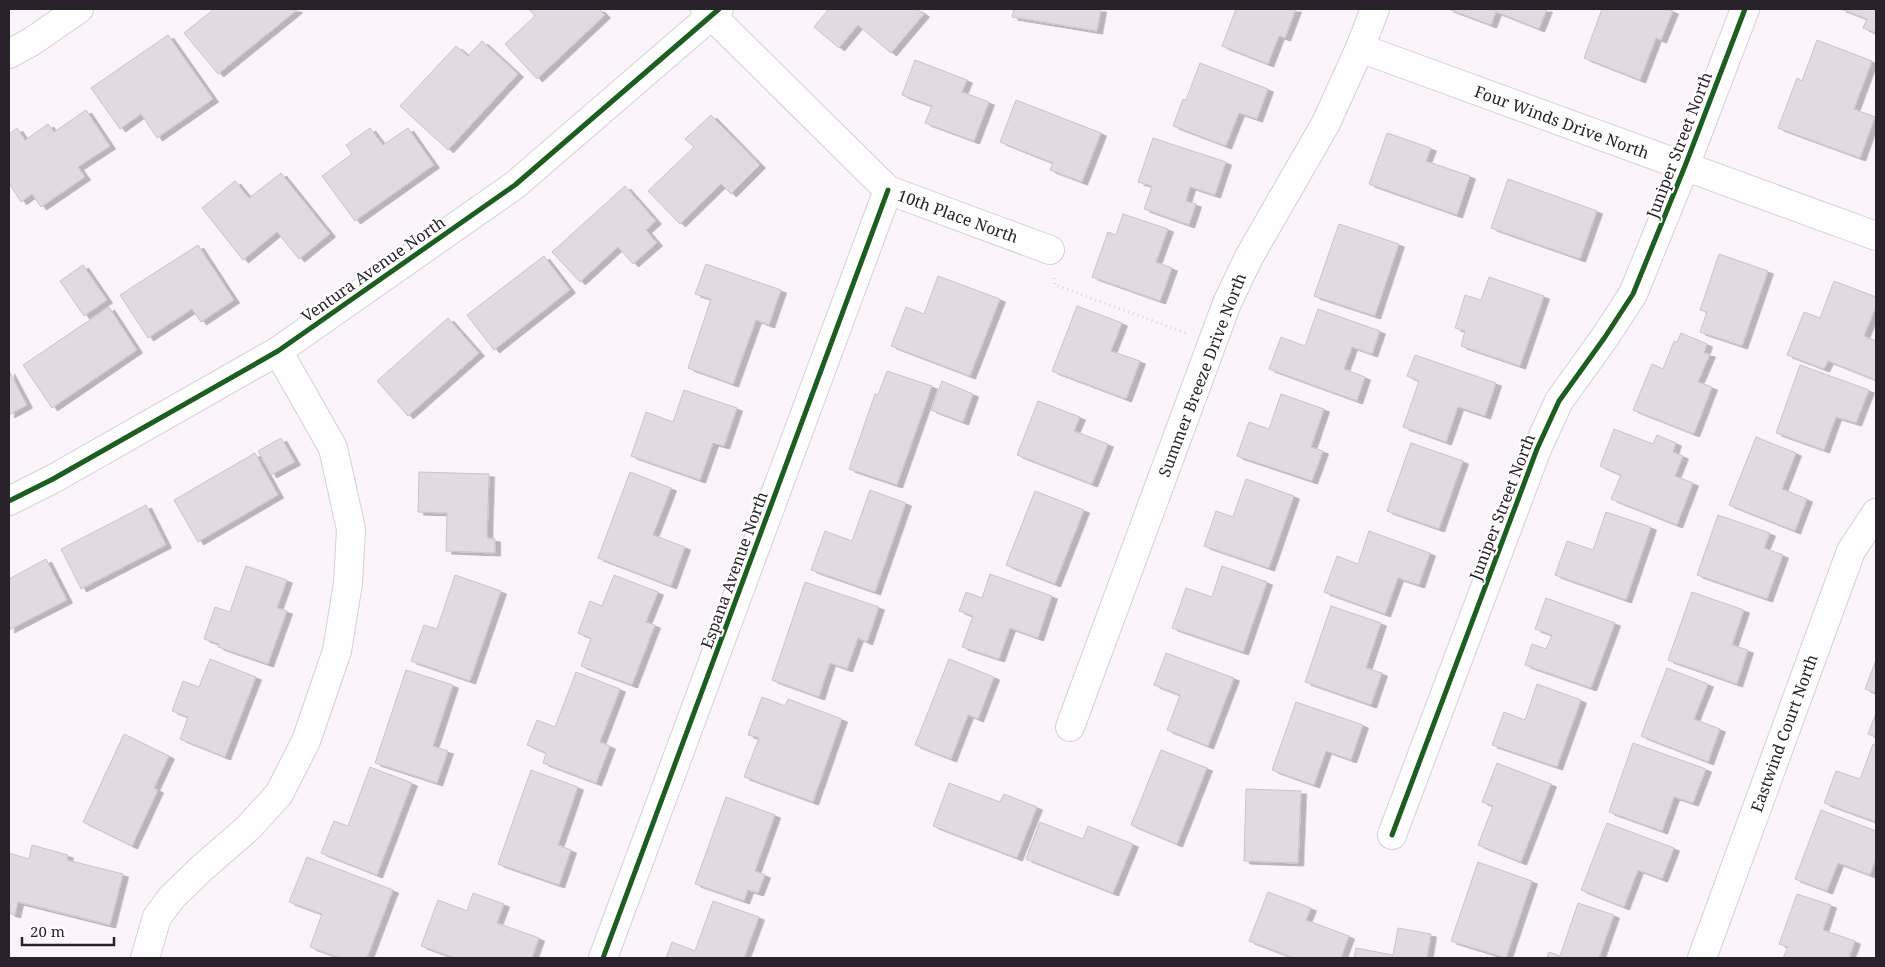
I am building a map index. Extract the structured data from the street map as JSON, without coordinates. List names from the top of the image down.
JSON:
{
  "streets": {
    "street": [
      "Four Winds Drive North",
      "Juniper Street North",
      "10th Place North",
      "Ventura Avenue North",
      "Summer Breeze Drive North",
      "Espana Avenue North",
      "Eastwind Court North"
    ]
  },
  "crossings": [
    ["Four Winds Drive North", "Juniper Street North"],
    ["Four Winds Drive North", "Summer Breeze Drive North"],
    ["10th Place North", "Ventura Avenue North"],
    ["10th Place North", "Espana Avenue North"]
  ],
  "scale_bar": "20 m"
}
